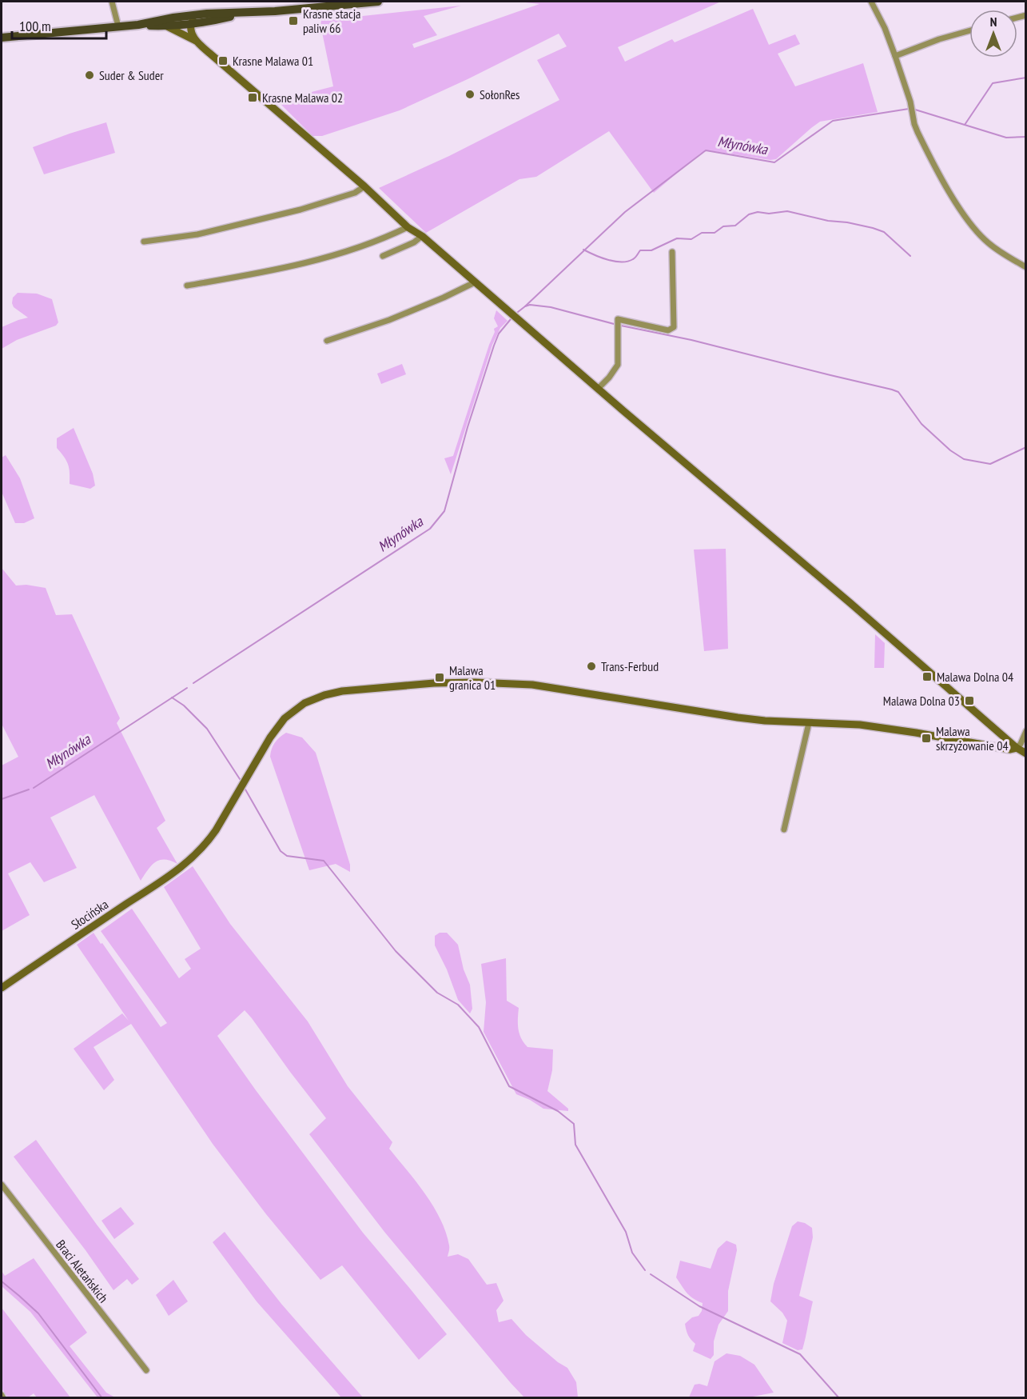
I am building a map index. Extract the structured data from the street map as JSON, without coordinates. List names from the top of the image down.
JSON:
{
  "streets": {
    "street": ["Słocińska", "Braci Aletańskich"]
  },
  "water": ["Młynówka"],
  "places": {
    "transit": [
      "Krasne stacja paliw 66",
      "Krasne Malawa 01",
      "Krasne Malawa 02",
      "Malawa Dolna 04",
      "Malawa granica 01",
      "Malawa Dolna 03",
      "Malawa skrzyżowanie 04"
    ],
    "other": ["Suder & Suder", "SołonRes", "Trans-Ferbud"]
  },
  "scale_bar": "100 m",
  "north": "top"
}
